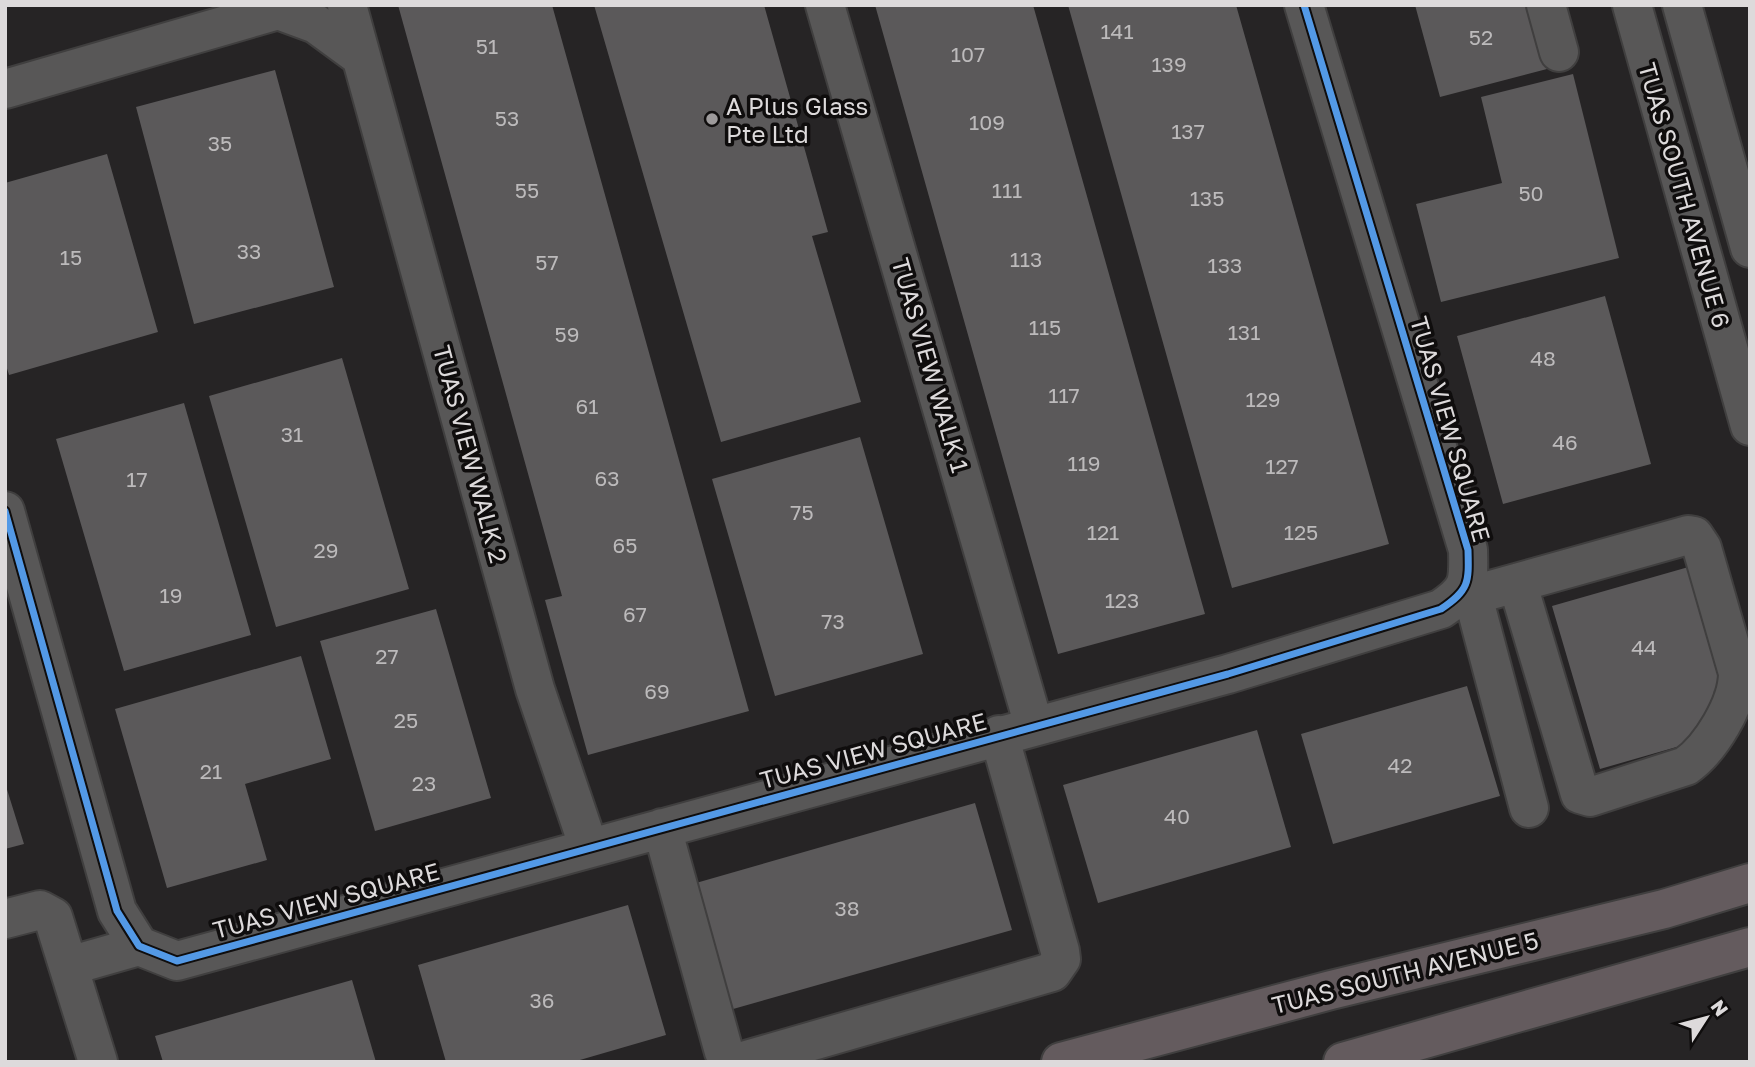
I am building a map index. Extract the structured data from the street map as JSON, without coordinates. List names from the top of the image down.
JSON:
{
  "streets": {
    "main road": ["TUAS SOUTH AVENUE 5"],
    "street": [
      "TUAS SOUTH AVENUE 6",
      "TUAS VIEW WALK 1",
      "TUAS VIEW SQUARE",
      "TUAS VIEW WALK 2"
    ]
  },
  "crossings": [
    ["TUAS VIEW WALK 1", "TUAS VIEW SQUARE"],
    ["TUAS VIEW SQUARE", "TUAS VIEW WALK 2"]
  ],
  "places": ["A Plus Glass Pte Ltd"],
  "house_numbers": [
    "141",
    "52",
    "51",
    "107",
    "139",
    "53",
    "109",
    "137",
    "35",
    "55",
    "111",
    "50",
    "135",
    "33",
    "15",
    "113",
    "57",
    "133",
    "115",
    "131",
    "59",
    "48",
    "117",
    "129",
    "61",
    "31",
    "46",
    "119",
    "127",
    "63",
    "17",
    "75",
    "121",
    "125",
    "65",
    "29",
    "19",
    "123",
    "67",
    "73",
    "44",
    "27",
    "69",
    "25",
    "42",
    "21",
    "23",
    "40",
    "38",
    "36"
  ],
  "north": "top right"
}
